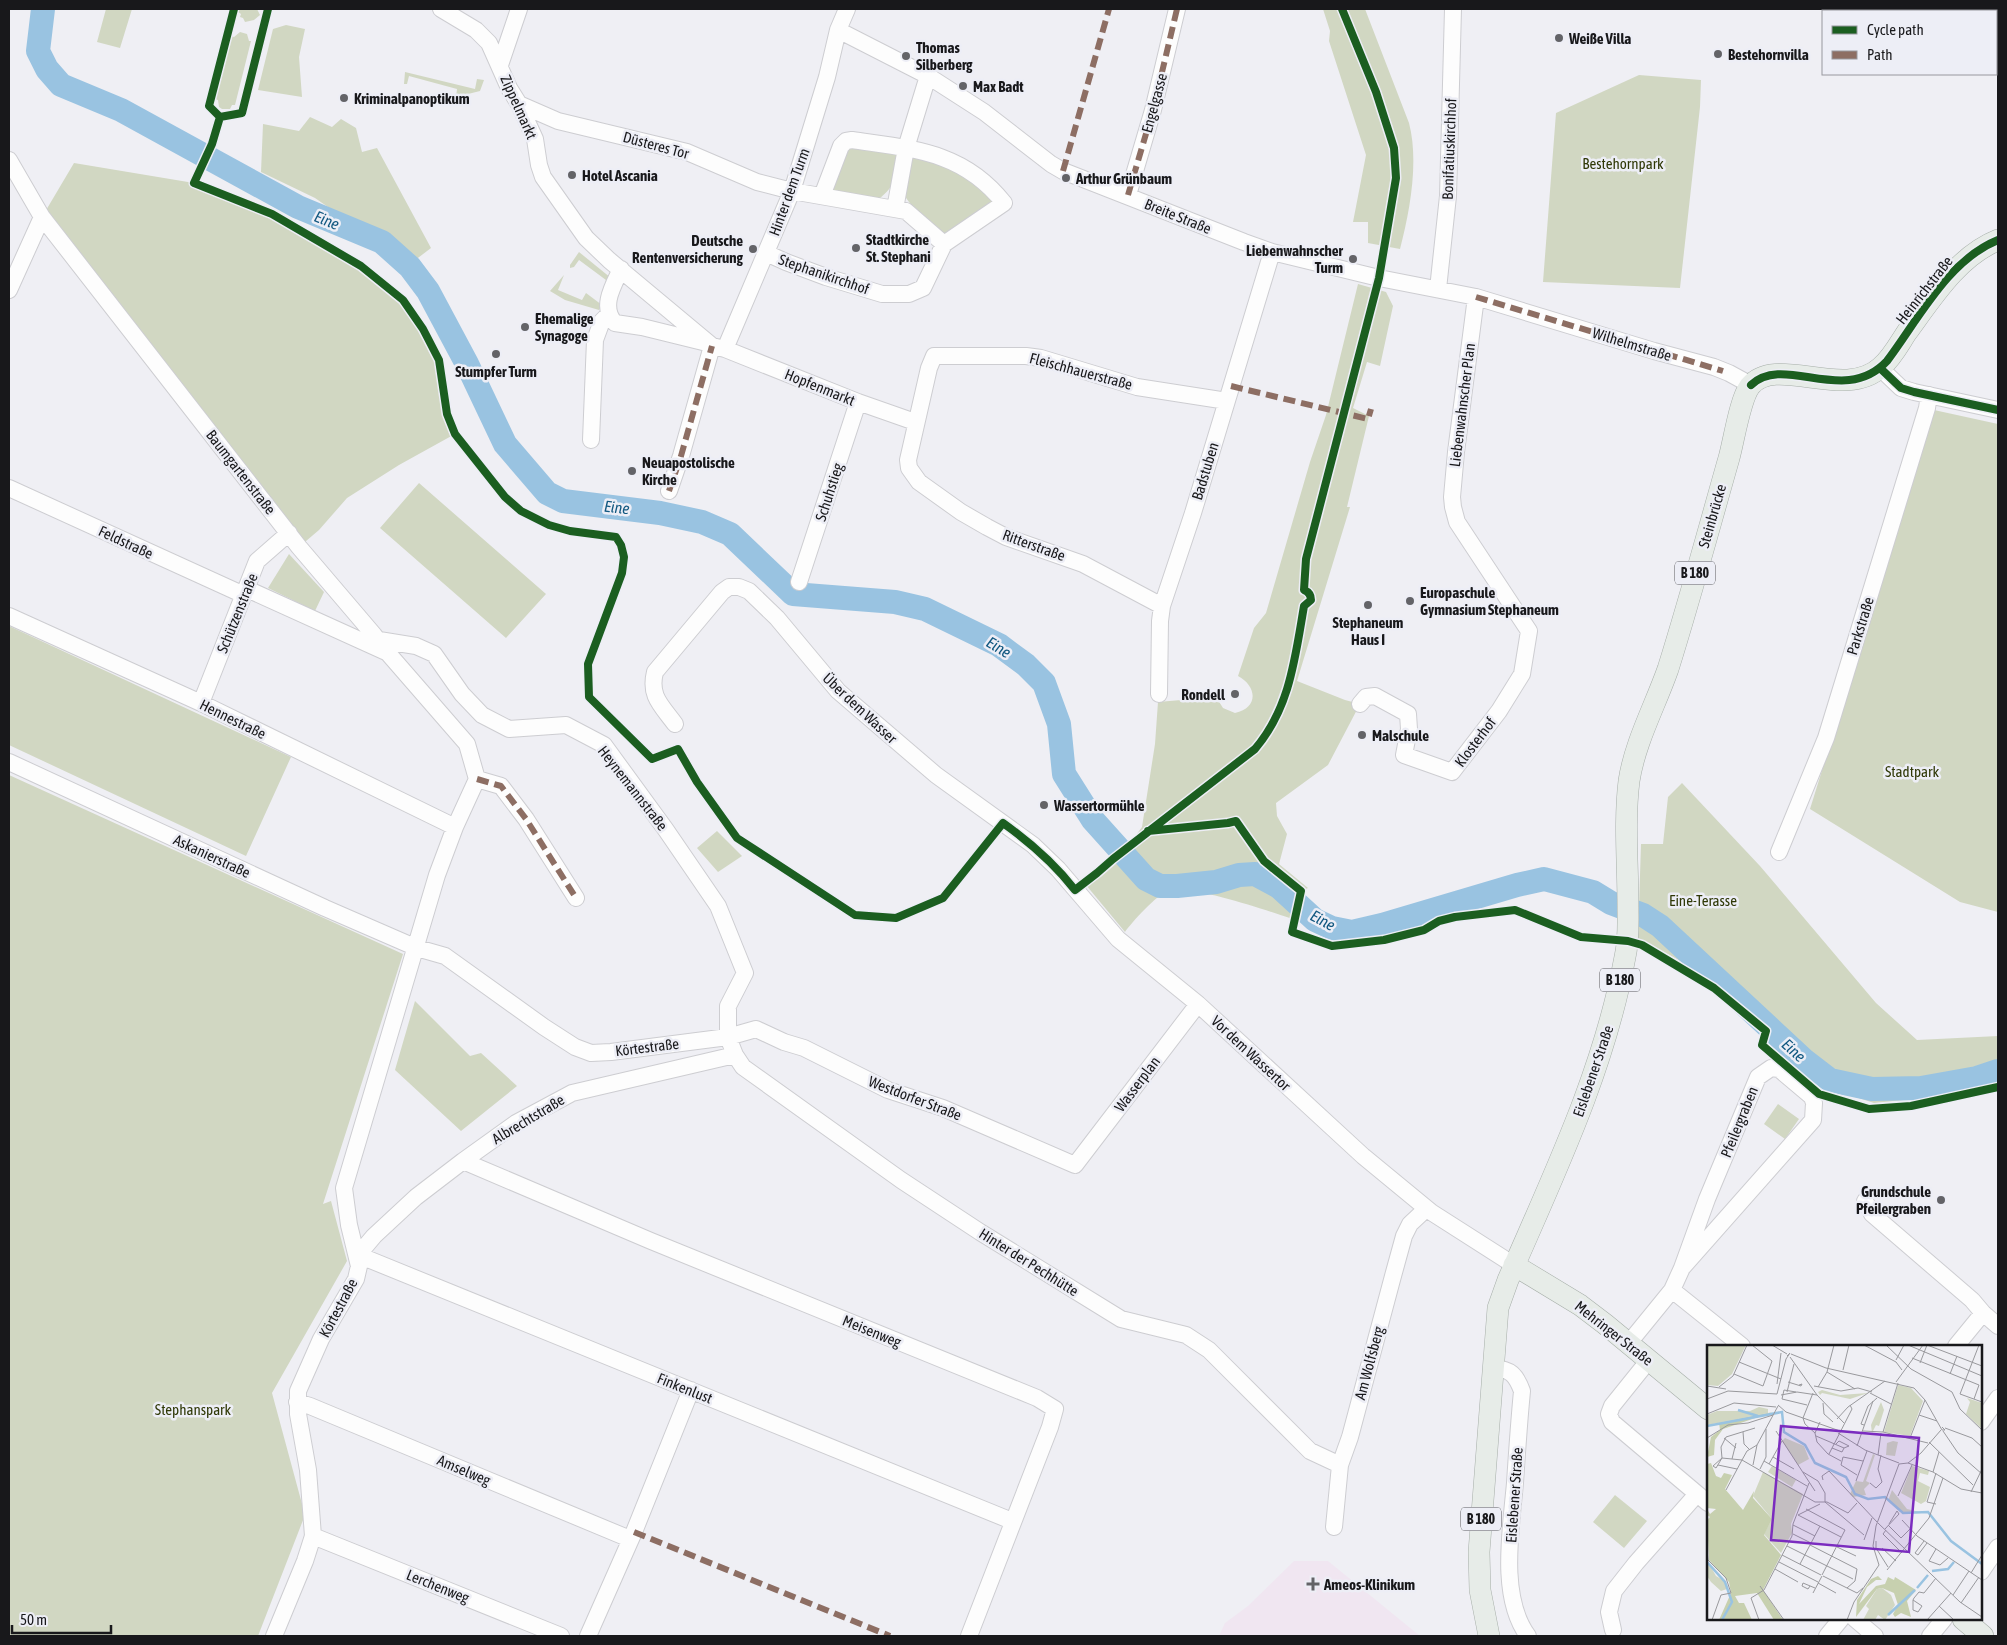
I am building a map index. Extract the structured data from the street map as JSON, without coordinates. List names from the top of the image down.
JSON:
{
  "streets": {
    "main road": [
      "Heinrichstraße",
      "Steinbrücke",
      "B 180",
      "Eislebener Straße",
      "Mehringer Straße"
    ],
    "street": [
      "Engelgasse",
      "Zippelmarkt",
      "Düsteres Tor",
      "Bonifatiuskirchhof",
      "Hinter dem Turm",
      "Breite Straße",
      "Stephanikirchhof",
      "Wilhelmstraße",
      "Fleischhauerstraße",
      "Hopfenmarkt",
      "Liebenwahnscher Plan",
      "Badstuben",
      "Baumgartenstraße",
      "Schuhstieg",
      "Feldstraße",
      "Ritterstraße",
      "Schützenstraße",
      "Parkstraße",
      "Über dem Wasser",
      "Hennestraße",
      "Klosterhof",
      "Heynemannstraße",
      "Askanierstraße",
      "Körtestraße",
      "Vor dem Wassertor",
      "Wasserplan",
      "Westdorfer Straße",
      "Albrechtstraße",
      "Pfeilergraben",
      "Hinter der Pechhütte",
      "Meisenweg",
      "Am Wolfsberg",
      "Finkenlust",
      "Amselweg",
      "Lerchenweg"
    ]
  },
  "crossings": [
    ["Engelgasse", "Breite Straße"],
    ["Zippelmarkt", "Düsteres Tor"],
    ["Düsteres Tor", "Hinter dem Turm"],
    ["Bonifatiuskirchhof", "Wilhelmstraße"],
    ["Hinter dem Turm", "Breite Straße"],
    ["Hinter dem Turm", "Stephanikirchhof"],
    ["Hinter dem Turm", "Hopfenmarkt"],
    ["Breite Straße", "Wilhelmstraße"],
    ["Breite Straße", "Badstuben"],
    ["Wilhelmstraße", "Liebenwahnscher Plan"],
    ["Wilhelmstraße", "Steinbrücke"],
    ["Fleischhauerstraße", "Hopfenmarkt"],
    ["Fleischhauerstraße", "Badstuben"],
    ["Fleischhauerstraße", "Ritterstraße"],
    ["Hopfenmarkt", "Schuhstieg"],
    ["Hopfenmarkt", "Ritterstraße"],
    ["Liebenwahnscher Plan", "Klosterhof"],
    ["Badstuben", "Ritterstraße"],
    ["Baumgartenstraße", "Feldstraße"],
    ["Baumgartenstraße", "Schützenstraße"],
    ["Baumgartenstraße", "Heynemannstraße"],
    ["Baumgartenstraße", "Körtestraße"],
    ["Steinbrücke", "Eislebener Straße"],
    ["Feldstraße", "Schützenstraße"],
    ["Feldstraße", "Heynemannstraße"],
    ["Schützenstraße", "Hennestraße"],
    ["Über dem Wasser", "Vor dem Wassertor"],
    ["Hennestraße", "Körtestraße"],
    ["Heynemannstraße", "Körtestraße"],
    ["Heynemannstraße", "Hinter der Pechhütte"],
    ["Askanierstraße", "Körtestraße"],
    ["Körtestraße", "Westdorfer Straße"],
    ["Körtestraße", "Albrechtstraße"],
    ["Körtestraße", "Hinter der Pechhütte"],
    ["Körtestraße", "Finkenlust"],
    ["Körtestraße", "Amselweg"],
    ["Körtestraße", "Lerchenweg"],
    ["Vor dem Wassertor", "Eislebener Straße"],
    ["Vor dem Wassertor", "Wasserplan"],
    ["Vor dem Wassertor", "Mehringer Straße"],
    ["Vor dem Wassertor", "Am Wolfsberg"],
    ["Eislebener Straße", "Mehringer Straße"],
    ["Wasserplan", "Westdorfer Straße"],
    ["Albrechtstraße", "Hinter der Pechhütte"],
    ["Albrechtstraße", "Meisenweg"],
    ["Albrechtstraße", "Finkenlust"],
    ["Pfeilergraben", "Mehringer Straße"],
    ["Hinter der Pechhütte", "Am Wolfsberg"],
    ["Meisenweg", "Finkenlust"]
  ],
  "water": ["Eine"],
  "parks": [
    "Bestehornpark",
    "Stadtpark",
    "Eine-Terasse",
    "Stephanspark"
  ],
  "places": {
    "other": [
      "Weiße Villa",
      "Bestehornvilla",
      "Thomas Silberberg",
      "Max Badt",
      "Kriminalpanoptikum",
      "Hotel Ascania",
      "Arthur Grünbaum",
      "Stadtkirche St. Stephani",
      "Deutsche Rentenversicherung",
      "Liebenwahnscher Turm",
      "Ehemalige Synagoge",
      "Stumpfer Turm",
      "Neuapostolische Kirche",
      "Europaschule Gymnasium Stephaneum",
      "Stephaneum Haus I",
      "Rondell",
      "Malschule",
      "Wassertormühle",
      "Grundschule Pfeilergraben"
    ],
    "health": ["Ameos-Klinikum"]
  },
  "legend": ["Cycle path", "Path"],
  "scale_bar": "50 m"
}
